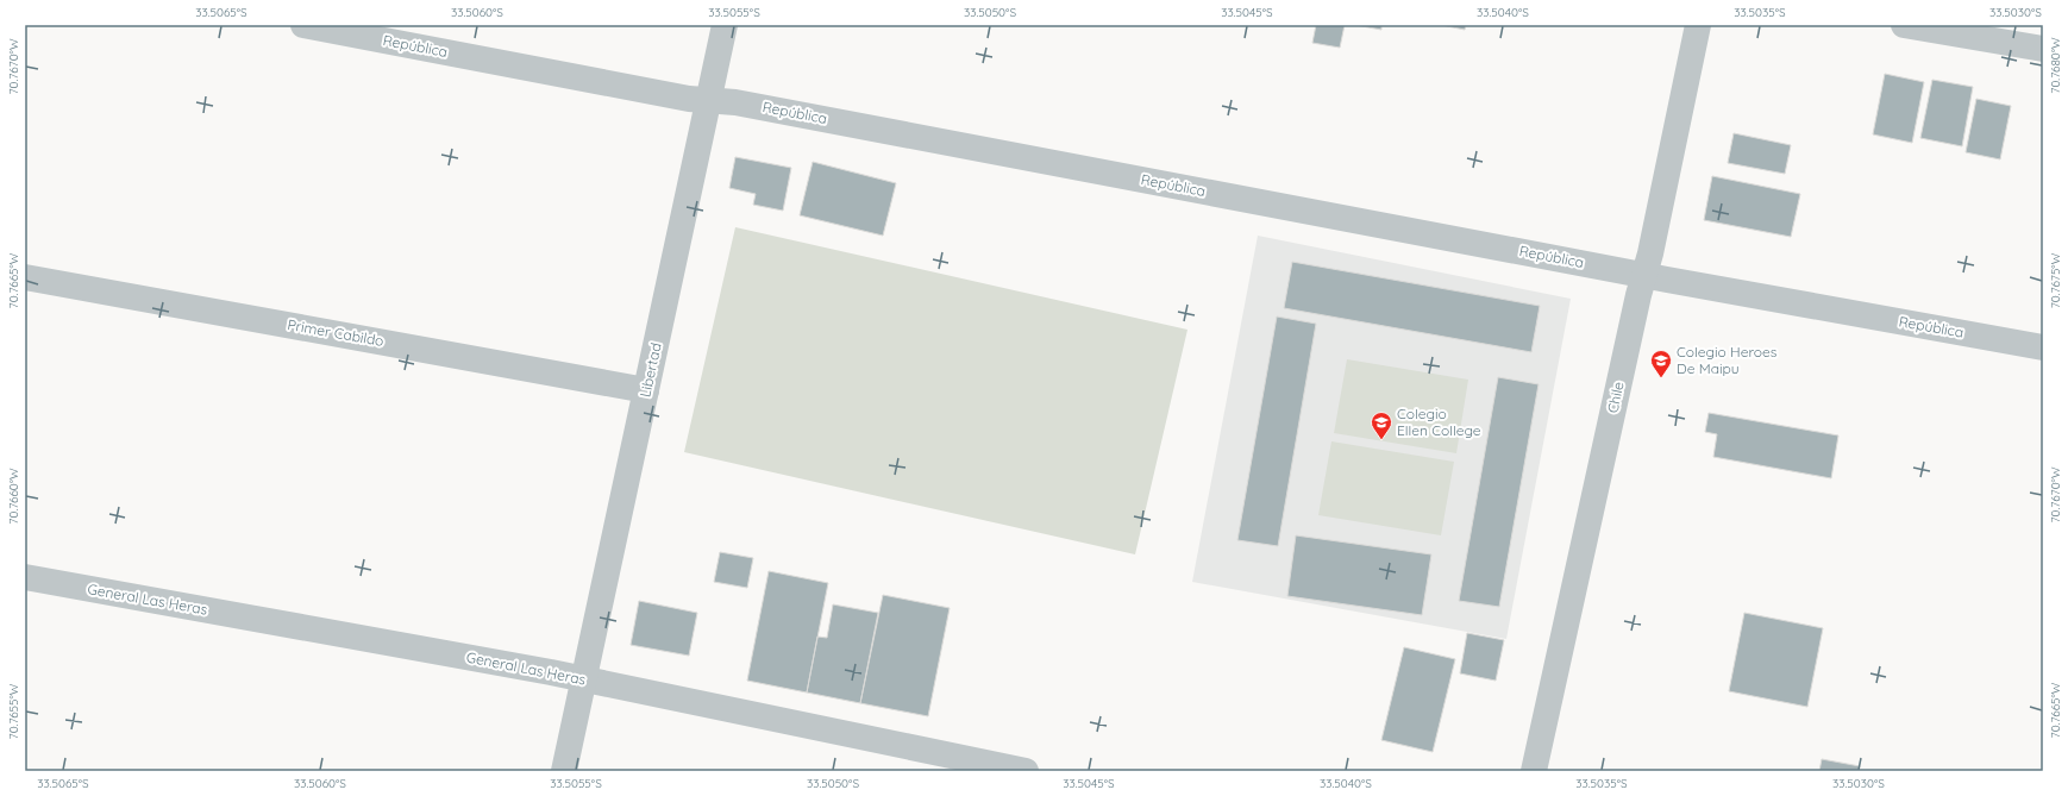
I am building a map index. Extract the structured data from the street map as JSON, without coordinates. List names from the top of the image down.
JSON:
{
  "streets": {
    "street": [
      "República",
      "Primer Cabildo",
      "Libertad",
      "Chile",
      "General Las Heras"
    ]
  },
  "crossings": [
    ["República", "Libertad"],
    ["República", "Chile"],
    ["Primer Cabildo", "Libertad"],
    ["Libertad", "General Las Heras"]
  ],
  "places": {
    "school or university": ["Colegio Heroes De Maipu", "Colegio Ellen College"]
  },
  "coordinates": [
    "33.5065°S",
    "33.5060°S",
    "33.5055°S",
    "33.5050°S",
    "33.5045°S",
    "33.5040°S",
    "33.5035°S",
    "33.5030°S",
    "70.7680°W",
    "70.7670°W",
    "70.7675°W",
    "70.7665°W",
    "70.7660°W",
    "70.7655°W"
  ]
}
